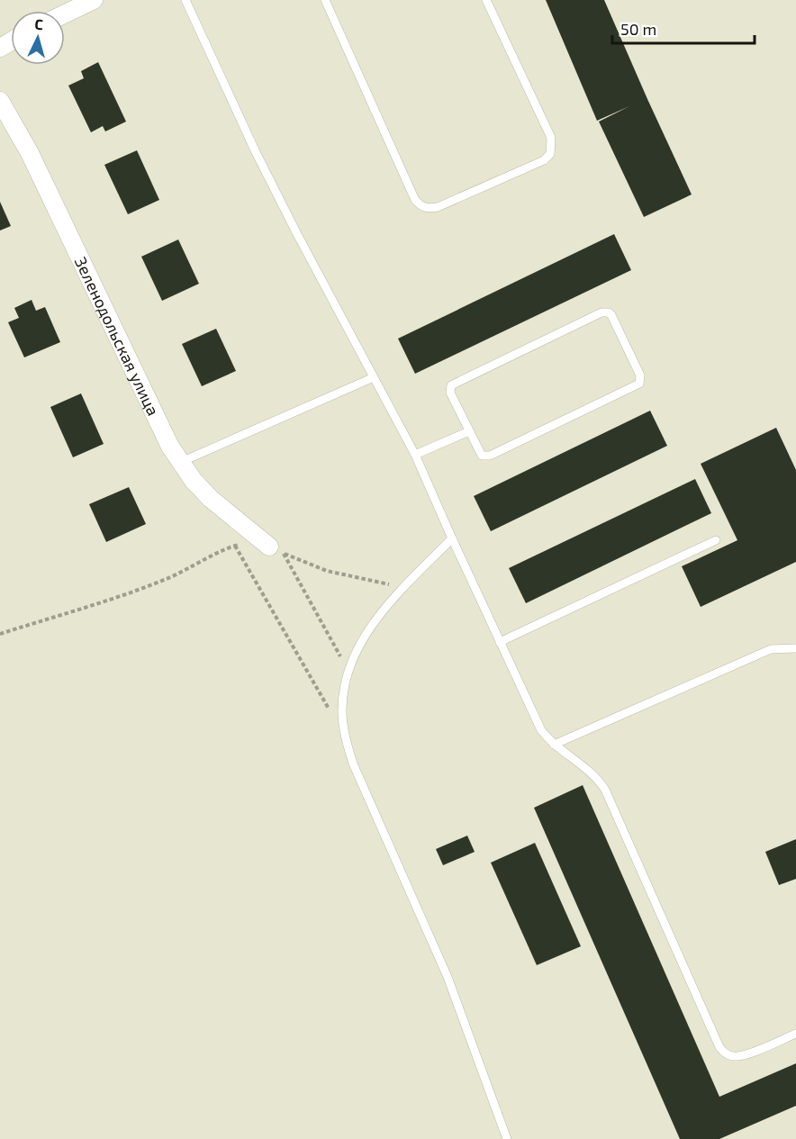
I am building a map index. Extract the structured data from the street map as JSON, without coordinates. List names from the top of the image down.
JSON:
{
  "streets": {
    "street": ["Зеленодольская улица"]
  },
  "scale_bar": "50 m",
  "north": "top"
}
